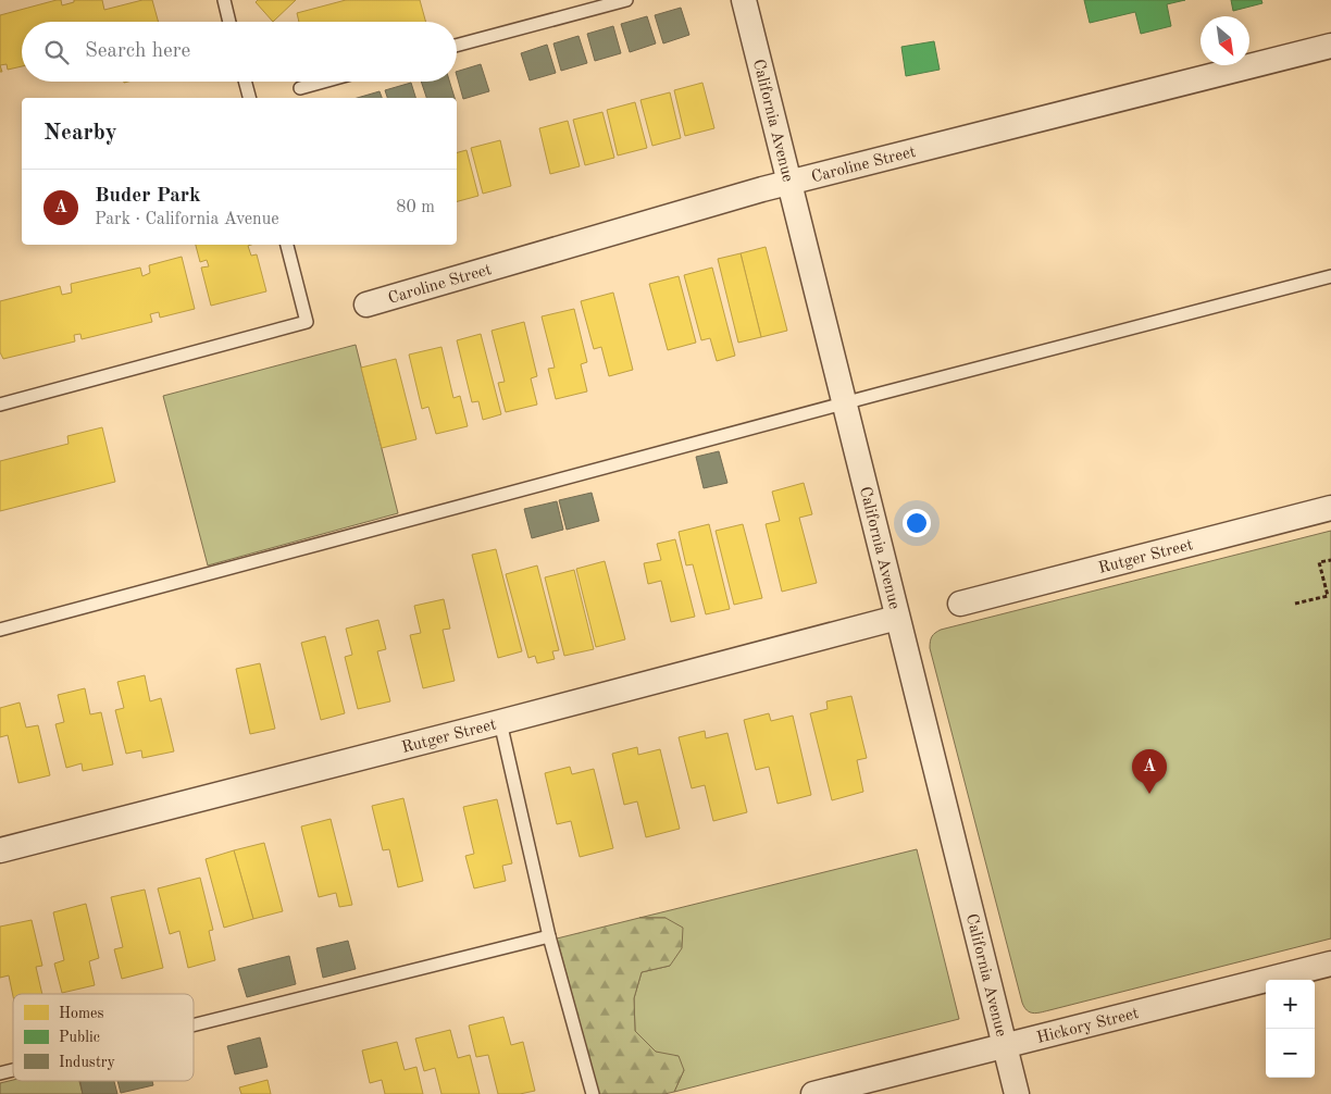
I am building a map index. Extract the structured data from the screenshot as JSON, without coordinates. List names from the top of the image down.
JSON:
{
  "streets": {
    "street": [
      "California Avenue",
      "Caroline Street",
      "Rutger Street",
      "Hickory Street"
    ]
  },
  "crossings": [
    ["California Avenue", "Caroline Street"],
    ["California Avenue", "Rutger Street"],
    ["California Avenue", "Hickory Street"]
  ],
  "legend": ["Homes", "Public", "Industry"],
  "north": "bottom right",
  "page": {
    "search": "Search here",
    "heading": "Nearby",
    "list": [
      {
        "mark": "A",
        "name": "Buder Park",
        "note": "Park · California Avenue",
        "value": "80 m"
      }
    ],
    "pins": "A",
    "map_buttons": ["+", "−"]
  }
}
